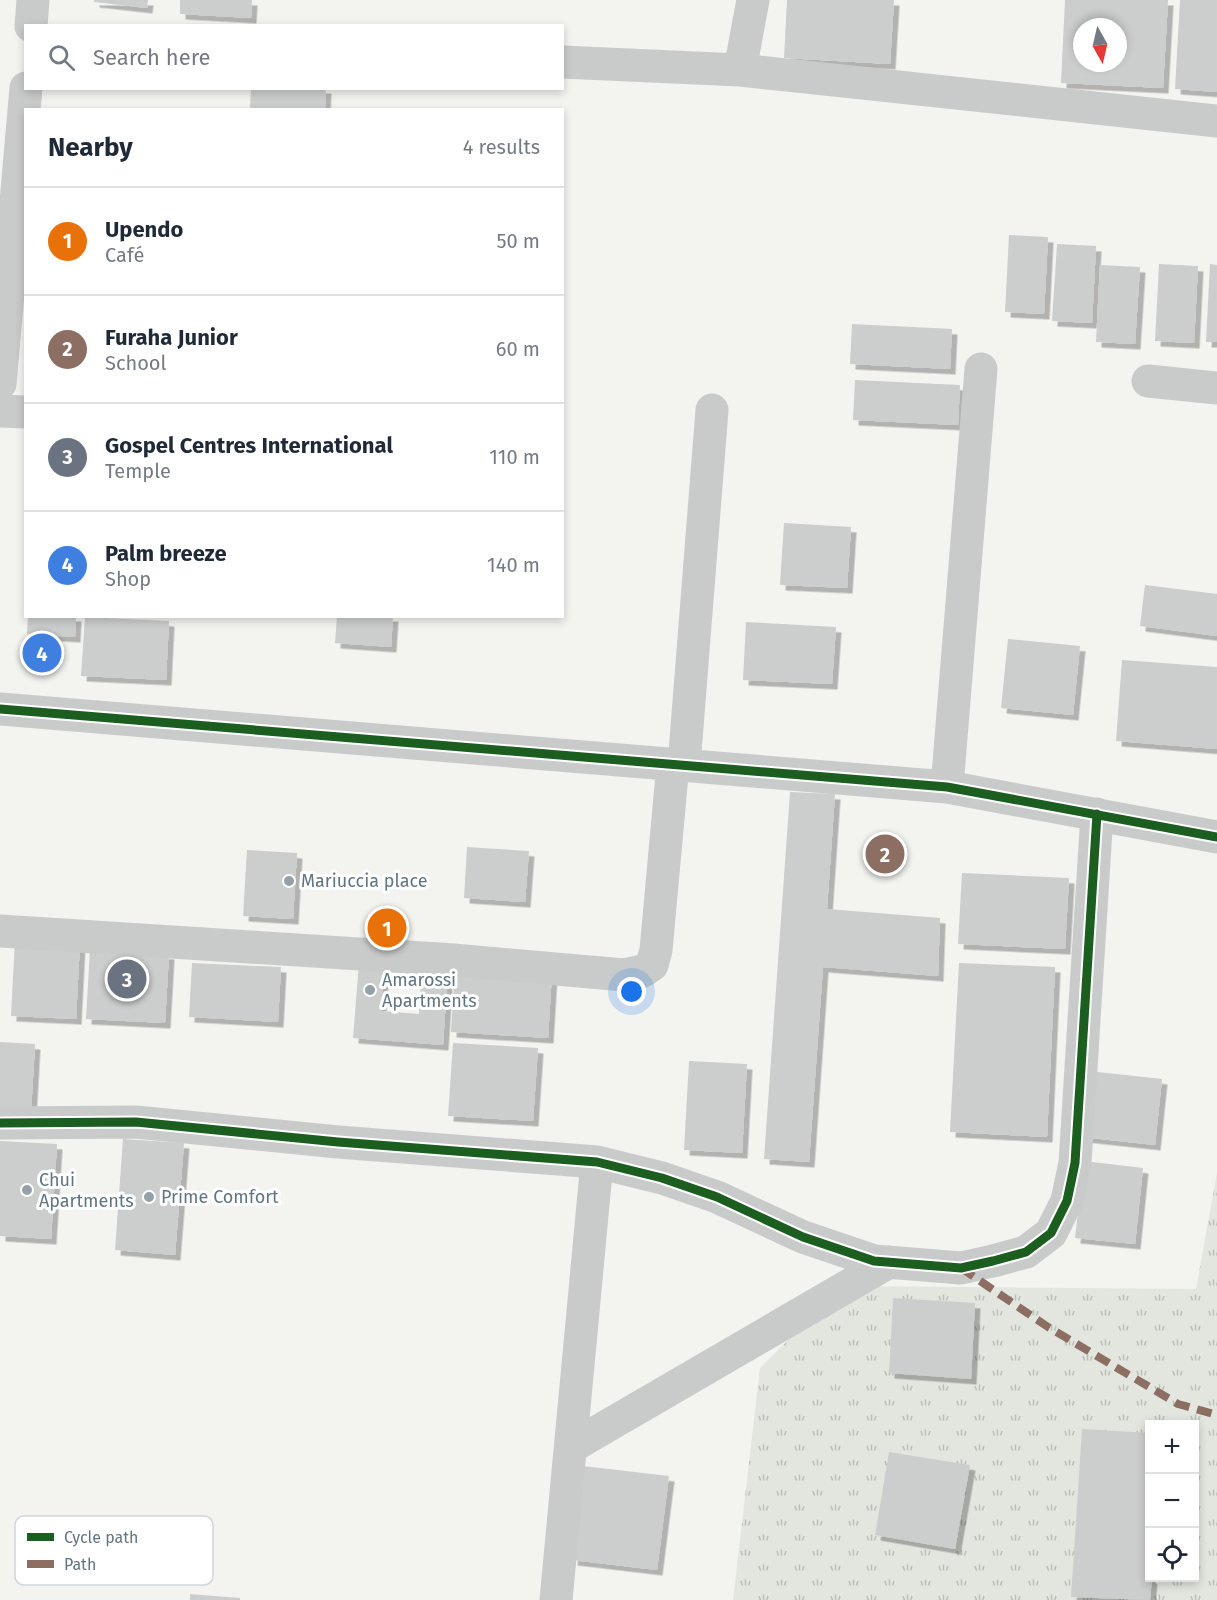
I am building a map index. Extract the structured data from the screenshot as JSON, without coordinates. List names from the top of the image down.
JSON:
{
  "places": [
    "Mariuccia place",
    "Amarossi Apartments",
    "Chui Apartments",
    "Prime Comfort"
  ],
  "legend": ["Cycle path", "Path"],
  "north": "bottom",
  "page": {
    "search": "Search here",
    "heading": ["Nearby", "4 results"],
    "list": [
      {
        "mark": "1",
        "name": "Upendo",
        "note": "Café",
        "value": "50 m"
      },
      {
        "mark": "2",
        "name": "Furaha Junior",
        "note": "School",
        "value": "60 m"
      },
      {
        "mark": "3",
        "name": "Gospel Centres International",
        "note": "Temple",
        "value": "110 m"
      },
      {
        "mark": "4",
        "name": "Palm breeze",
        "note": "Shop",
        "value": "140 m"
      }
    ],
    "pins": [
      "4",
      "2",
      "1",
      "3"
    ],
    "map_buttons": ["+", "−"]
  }
}
